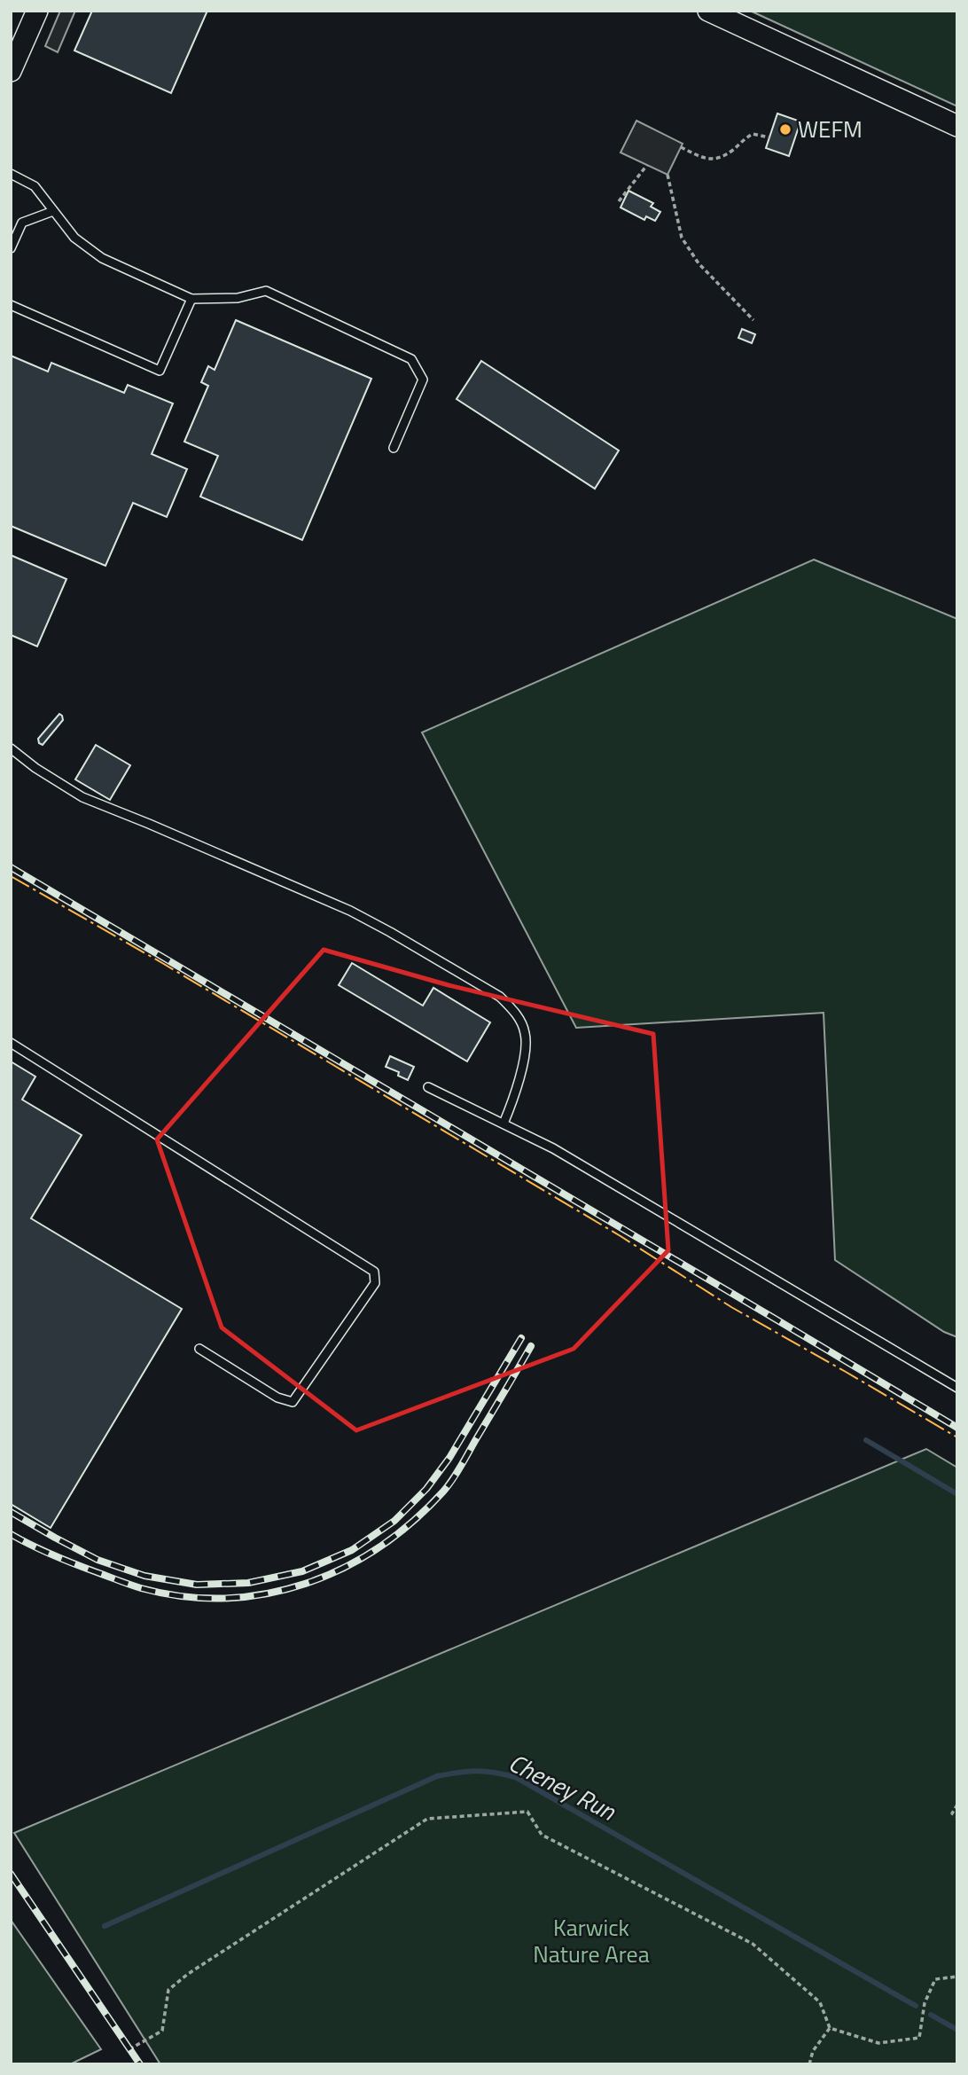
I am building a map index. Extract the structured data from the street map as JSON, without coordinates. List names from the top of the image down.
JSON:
{
  "water": ["Cheney Run"],
  "parks": ["Karwick Nature Area"],
  "places": ["WEFM"]
}
